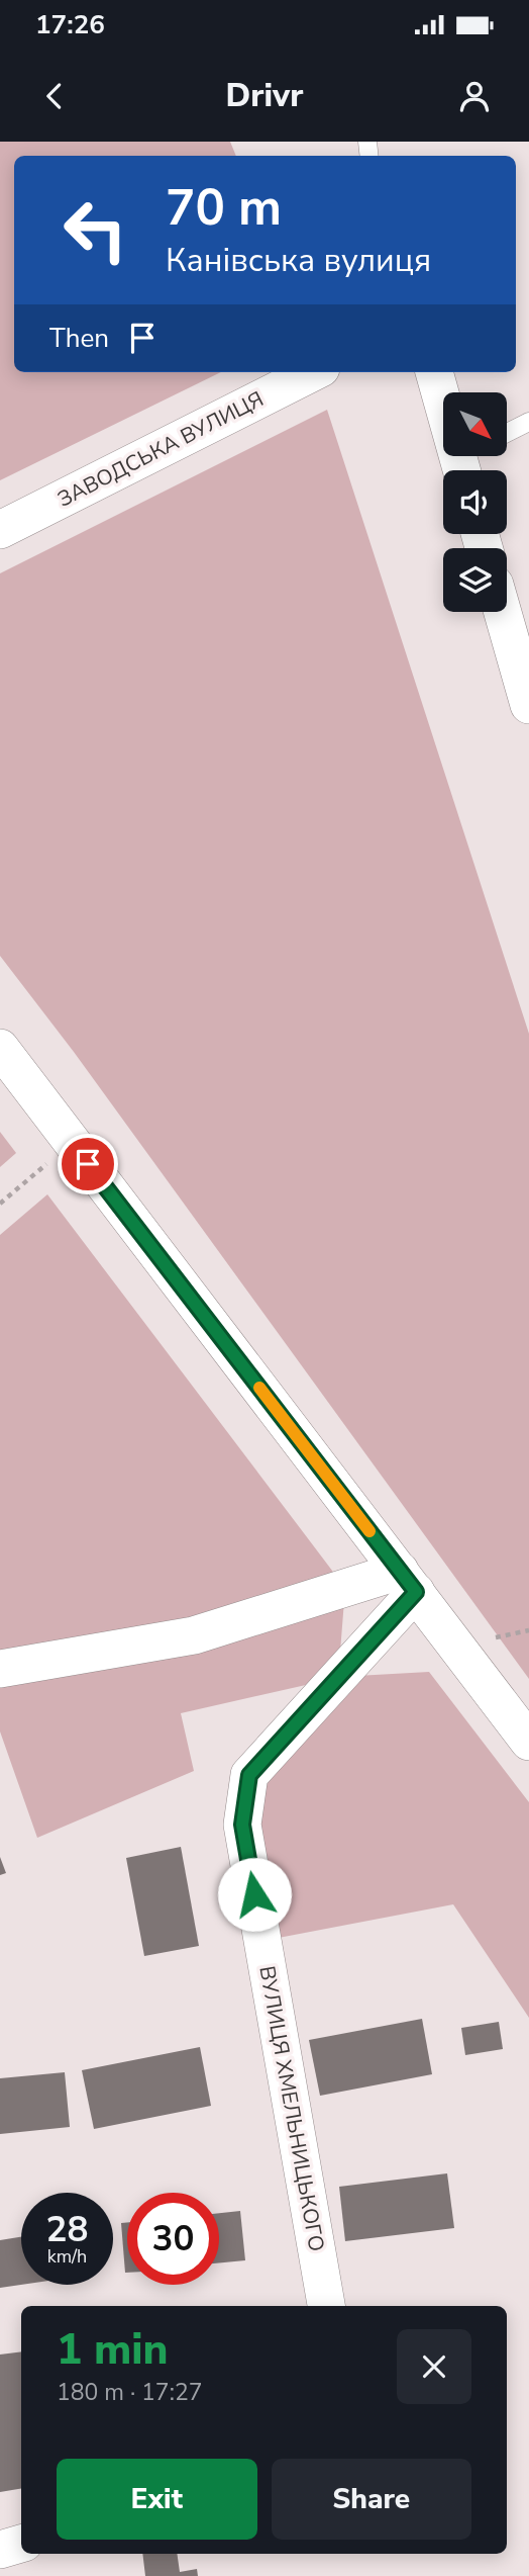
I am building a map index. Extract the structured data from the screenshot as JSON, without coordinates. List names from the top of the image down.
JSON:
{
  "streets": {
    "street": ["ЗАВОДСЬКА ВУЛИЦЯ", "ВУЛИЦЯ ХМЕЛЬНИЦЬКОГО"]
  },
  "north": "bottom right",
  "page": {
    "status": "17:26",
    "header": "Drivr",
    "turn": ["70 m", "Канівська вулиця"],
    "then": "Then",
    "speed": "28 km/h",
    "limit": "30",
    "heading": ["1 min", "180 m · 17:27"],
    "buttons": ["Exit", "Share"]
  }
}
